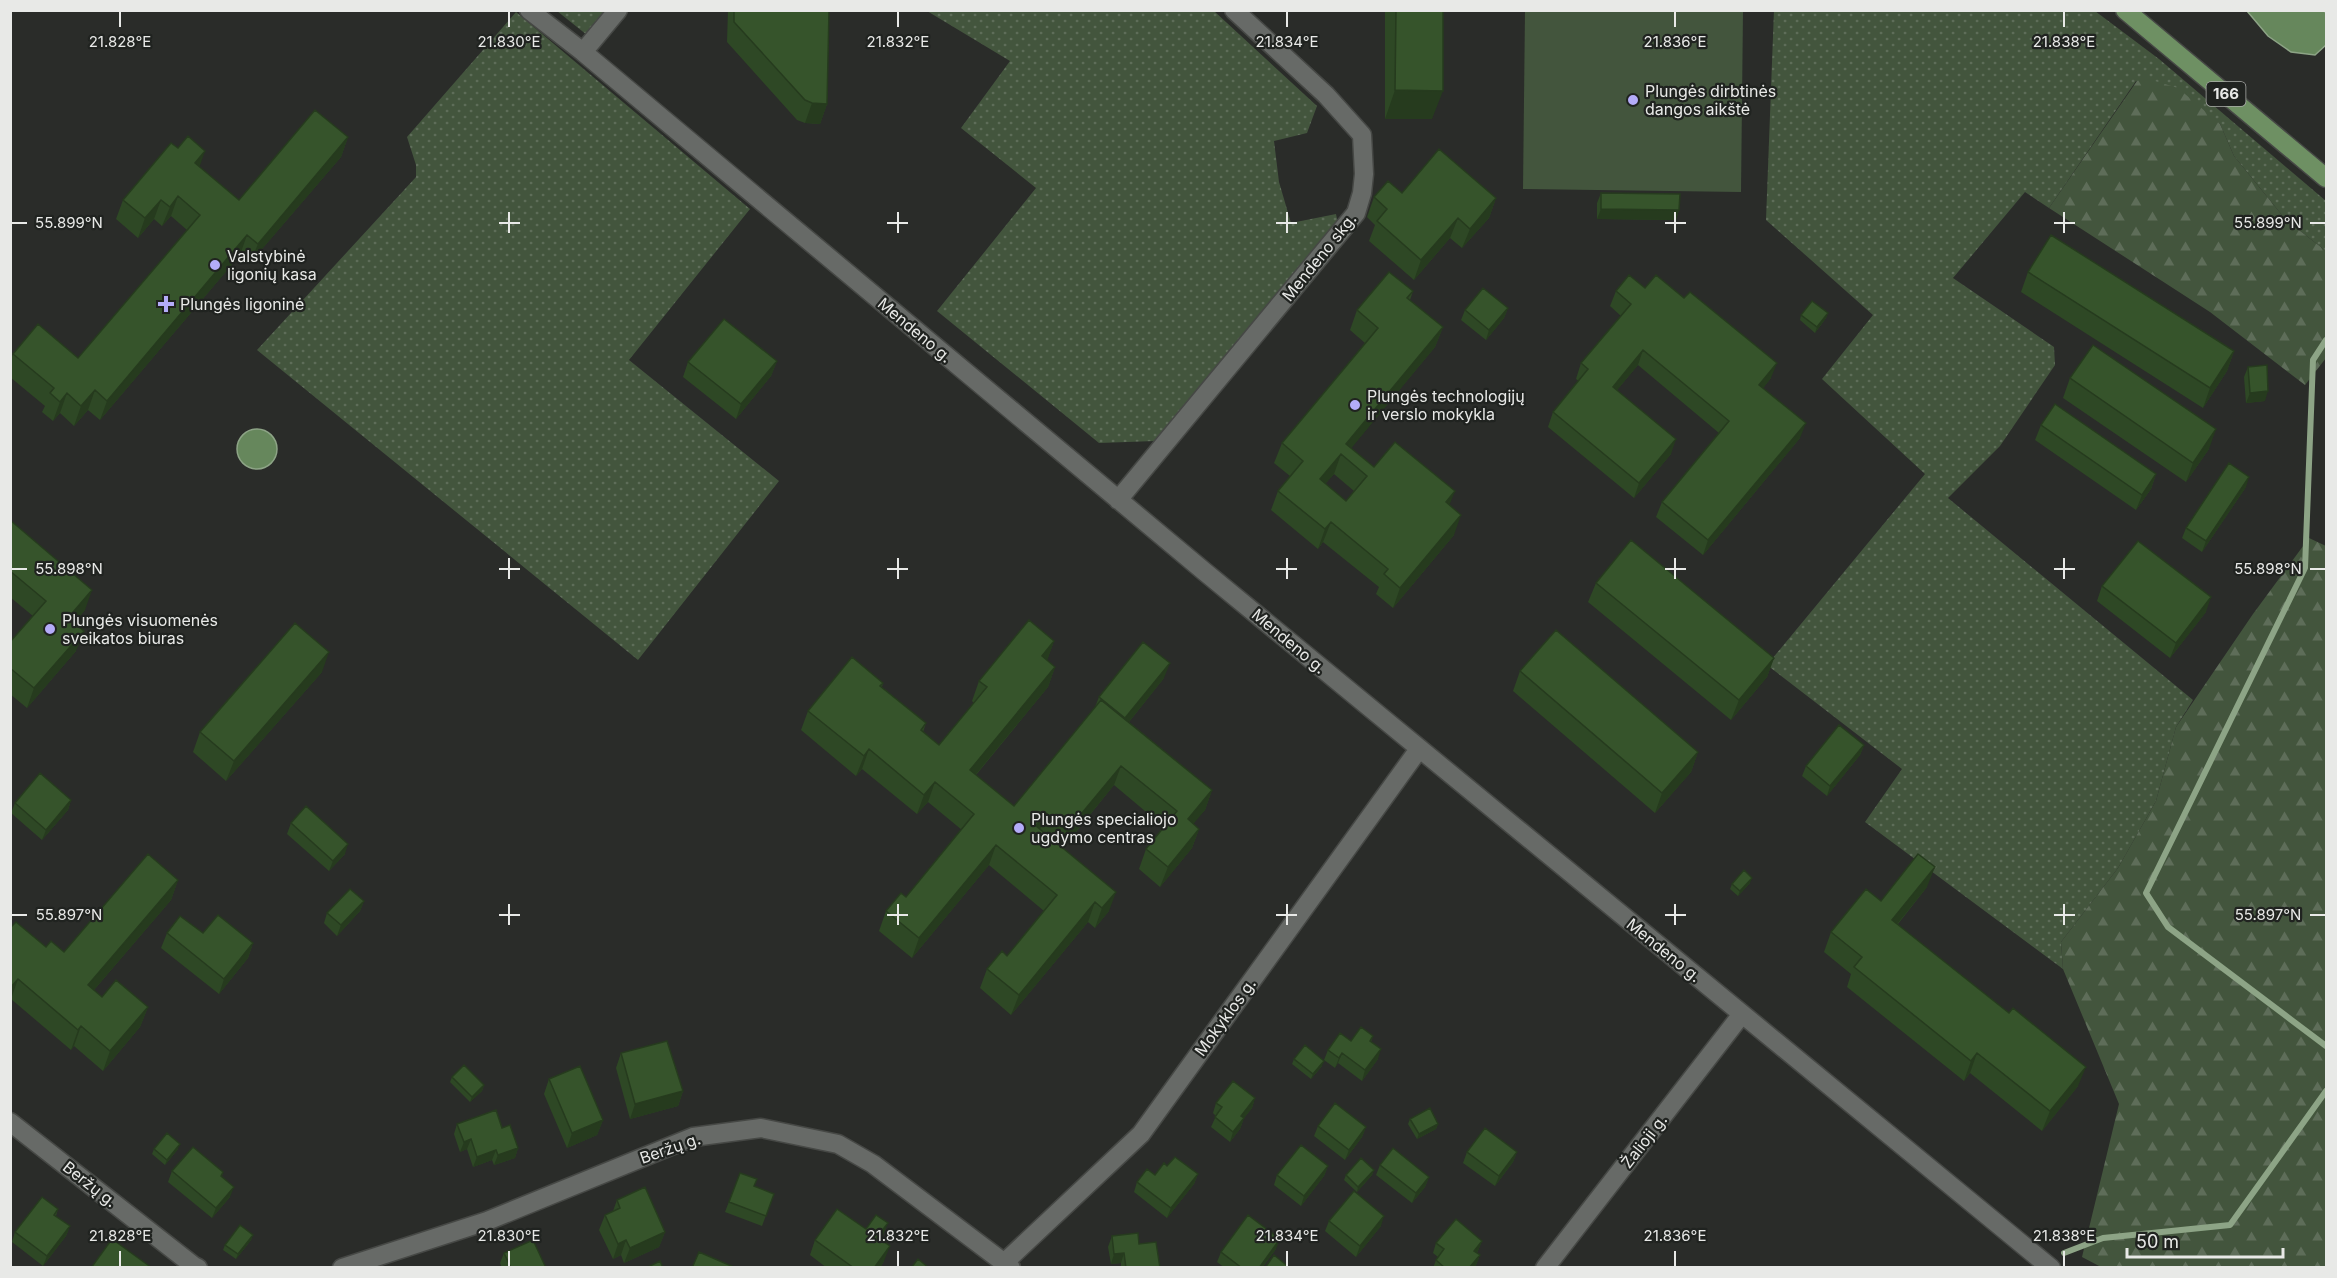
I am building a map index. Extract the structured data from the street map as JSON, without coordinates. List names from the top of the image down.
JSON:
{
  "streets": {
    "main road": ["166"],
    "street": [
      "Mendeno skg.",
      "Mendeno g.",
      "Mokyklos g.",
      "Žalioji g.",
      "Beržų g."
    ]
  },
  "crossings": [
    ["Mendeno skg.", "Mendeno g."],
    ["Mendeno g.", "Mokyklos g."],
    ["Mendeno g.", "Žalioji g."],
    ["Mokyklos g.", "Beržų g."]
  ],
  "places": {
    "other": [
      "Plungės dirbtinės dangos aikštė",
      "Valstybinė ligonių kasa",
      "Plungės technologijų ir verslo mokykla",
      "Plungės visuomenės sveikatos biuras",
      "Plungės specialiojo ugdymo centras"
    ],
    "health": ["Plungės ligoninė"]
  },
  "scale_bar": "50 m",
  "coordinates": [
    "21.828°E",
    "21.830°E",
    "21.832°E",
    "21.834°E",
    "21.836°E",
    "21.838°E",
    "55.899°N",
    "55.898°N",
    "55.897°N"
  ]
}
